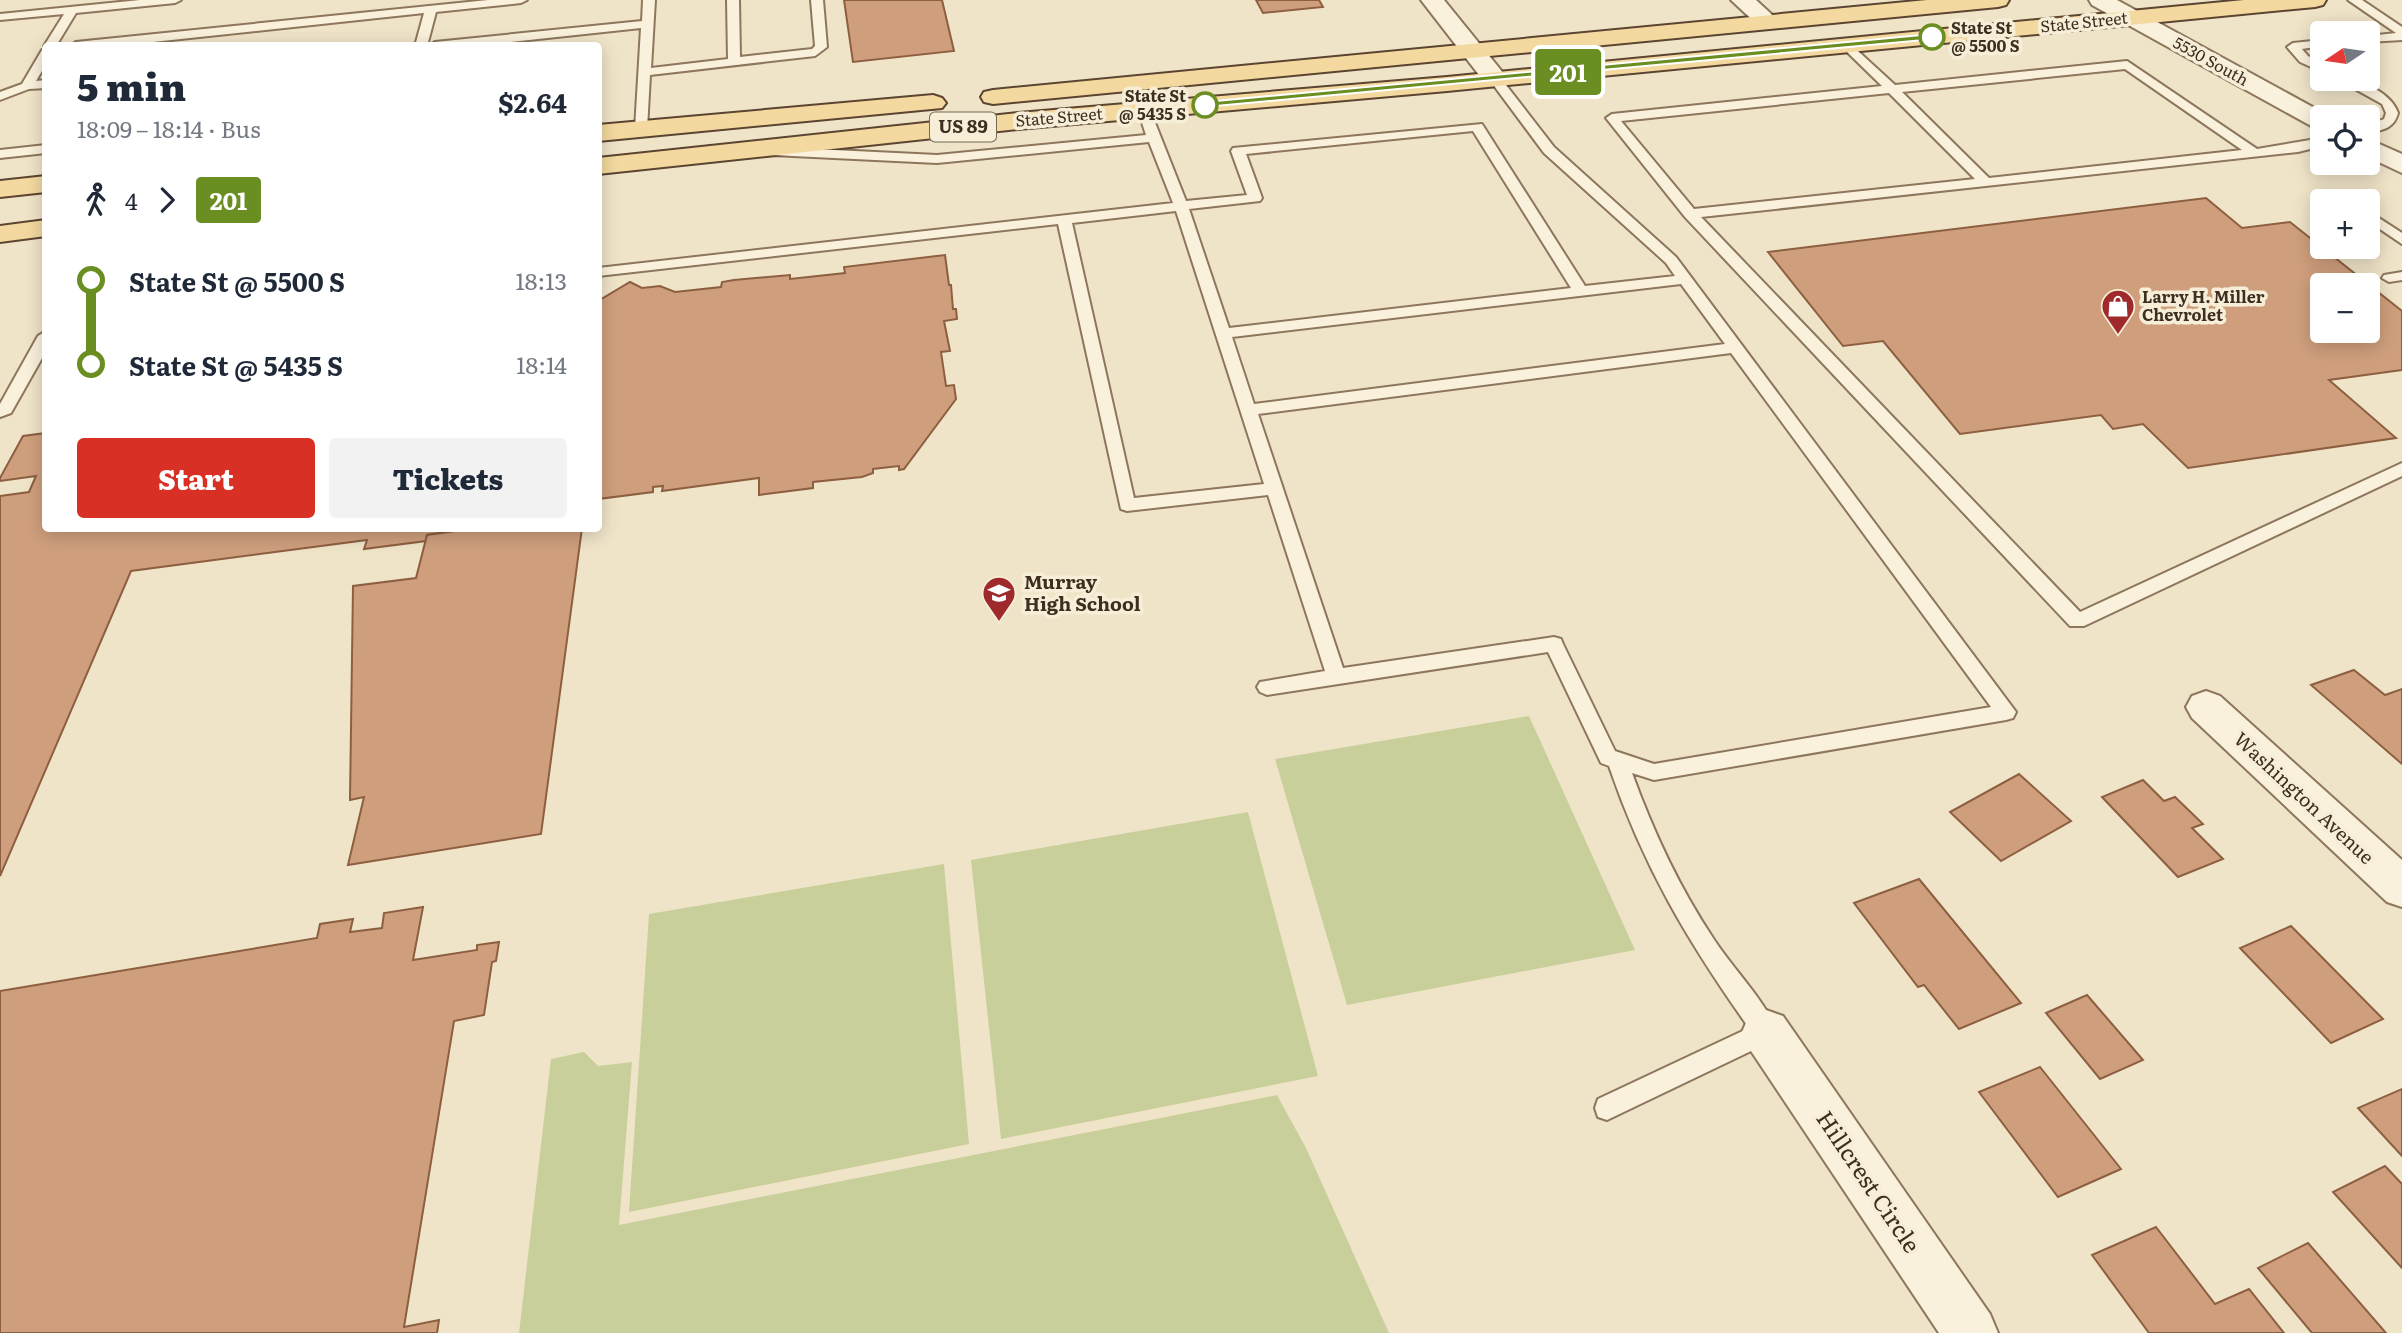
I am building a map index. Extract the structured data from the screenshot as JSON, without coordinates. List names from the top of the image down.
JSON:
{
  "streets": {
    "main road": ["State Street", "US 89"],
    "street": ["5530 South", "Washington Avenue", "Hillcrest Circle"]
  },
  "crossings": [
    ["State Street", "5530 South"]
  ],
  "places": {
    "other": ["State St @ 5500 S", "State St @ 5435 S"],
    "shop": ["Larry H. Miller Chevrolet"],
    "school or university": ["Murray High School"]
  },
  "lines": ["bus line 201"],
  "north": "left",
  "page": {
    "on_map": "201",
    "map_buttons": ["+", "−"],
    "heading": ["5 min", "18:09 – 18:14 · Bus", "$2.64"],
    "legs": ["4", "201"],
    "list": [
      {
        "name": "State St @ 5500 S",
        "value": "18:13"
      },
      {
        "name": "State St @ 5435 S",
        "value": "18:14"
      }
    ],
    "buttons": ["Start", "Tickets"]
  }
}
